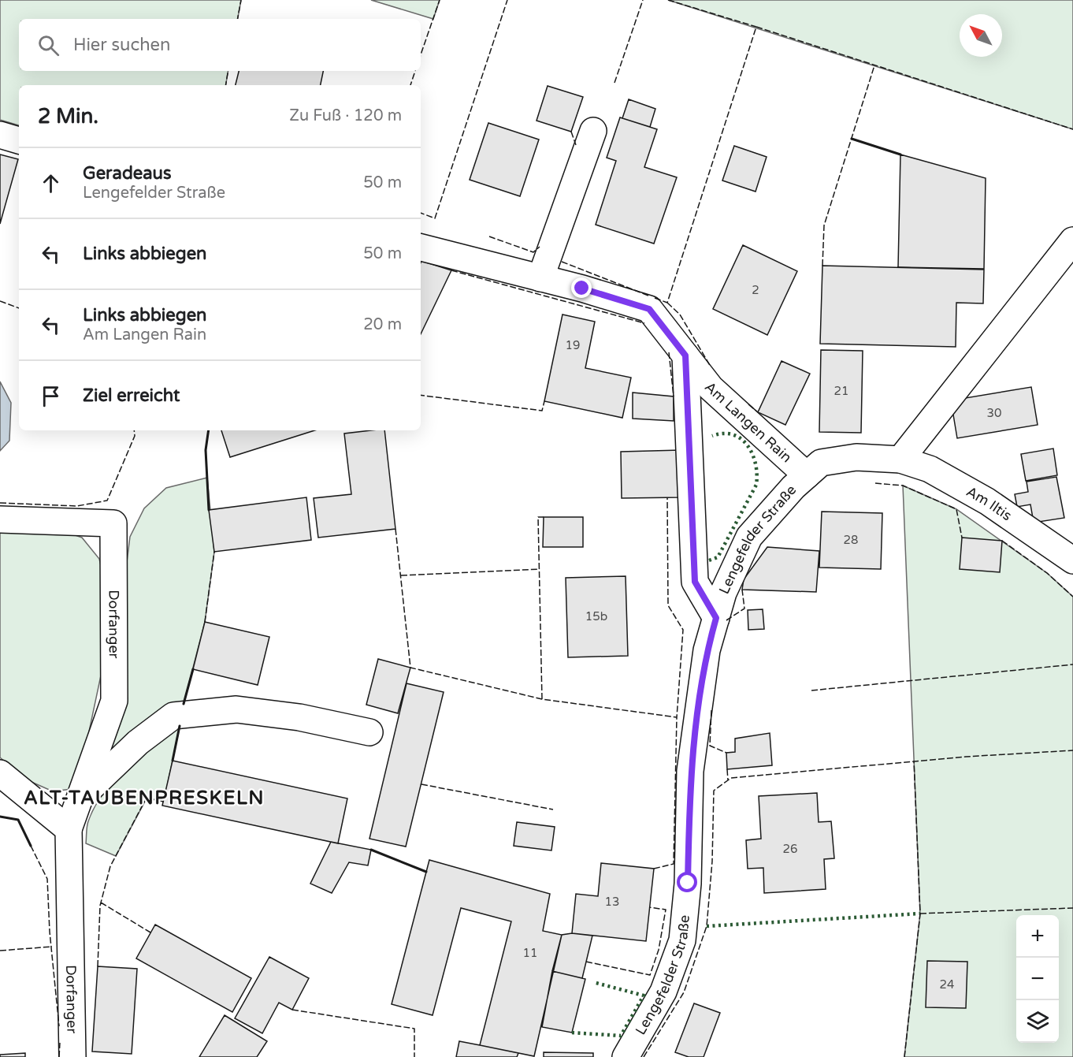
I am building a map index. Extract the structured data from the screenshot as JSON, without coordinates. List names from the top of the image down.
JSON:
{
  "streets": {
    "street": [
      "Am Langen Rain",
      "Am Iltis",
      "Lengefelder Straße",
      "Dorfanger"
    ]
  },
  "crossings": [
    ["Am Langen Rain", "Lengefelder Straße"],
    ["Am Iltis", "Lengefelder Straße"]
  ],
  "districts": ["ALT-TAUBENPRESKELN"],
  "house_numbers": [
    "2",
    "19",
    "21",
    "30",
    "28",
    "15b",
    "26",
    "13",
    "11",
    "24"
  ],
  "north": "top left",
  "page": {
    "search": "Hier suchen",
    "heading": ["2 Min.", "Zu Fuß · 120 m"],
    "list": [
      ["Geradeaus", "Lengefelder Straße", "50 m"],
      ["Links abbiegen", "50 m"],
      ["Links abbiegen", "Am Langen Rain", "20 m"],
      "Ziel erreicht"
    ],
    "map_buttons": ["+", "−"]
  }
}
